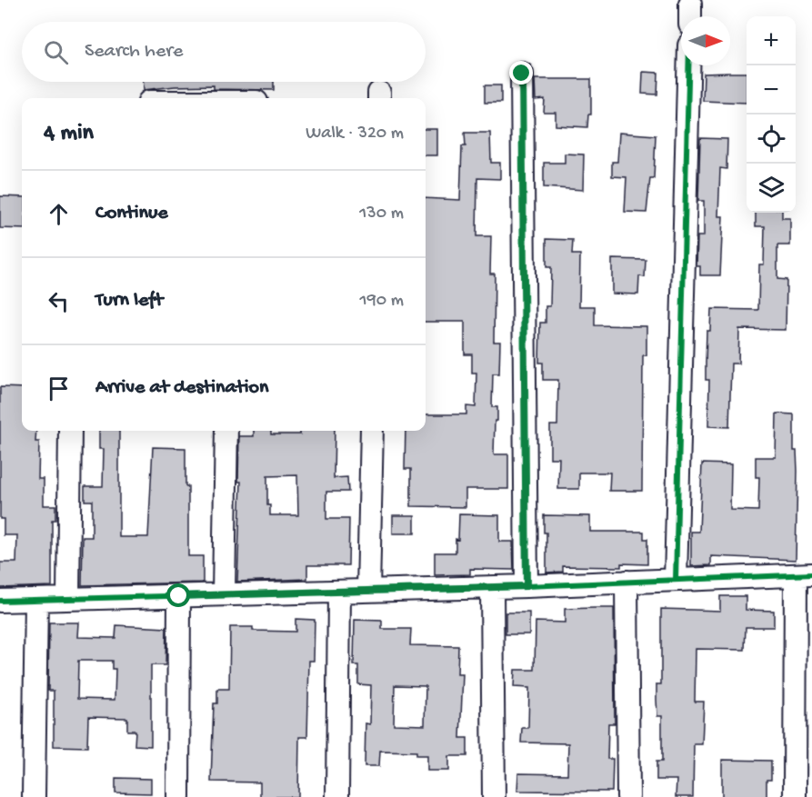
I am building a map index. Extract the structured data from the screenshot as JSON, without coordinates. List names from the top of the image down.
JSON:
{
  "north": "right",
  "page": {
    "map_buttons": ["+", "−"],
    "search": "Search here",
    "heading": ["4 min", "Walk · 320 m"],
    "list": [
      ["Continue", "130 m"],
      ["Turn left", "190 m"],
      "Arrive at destination"
    ]
  }
}
